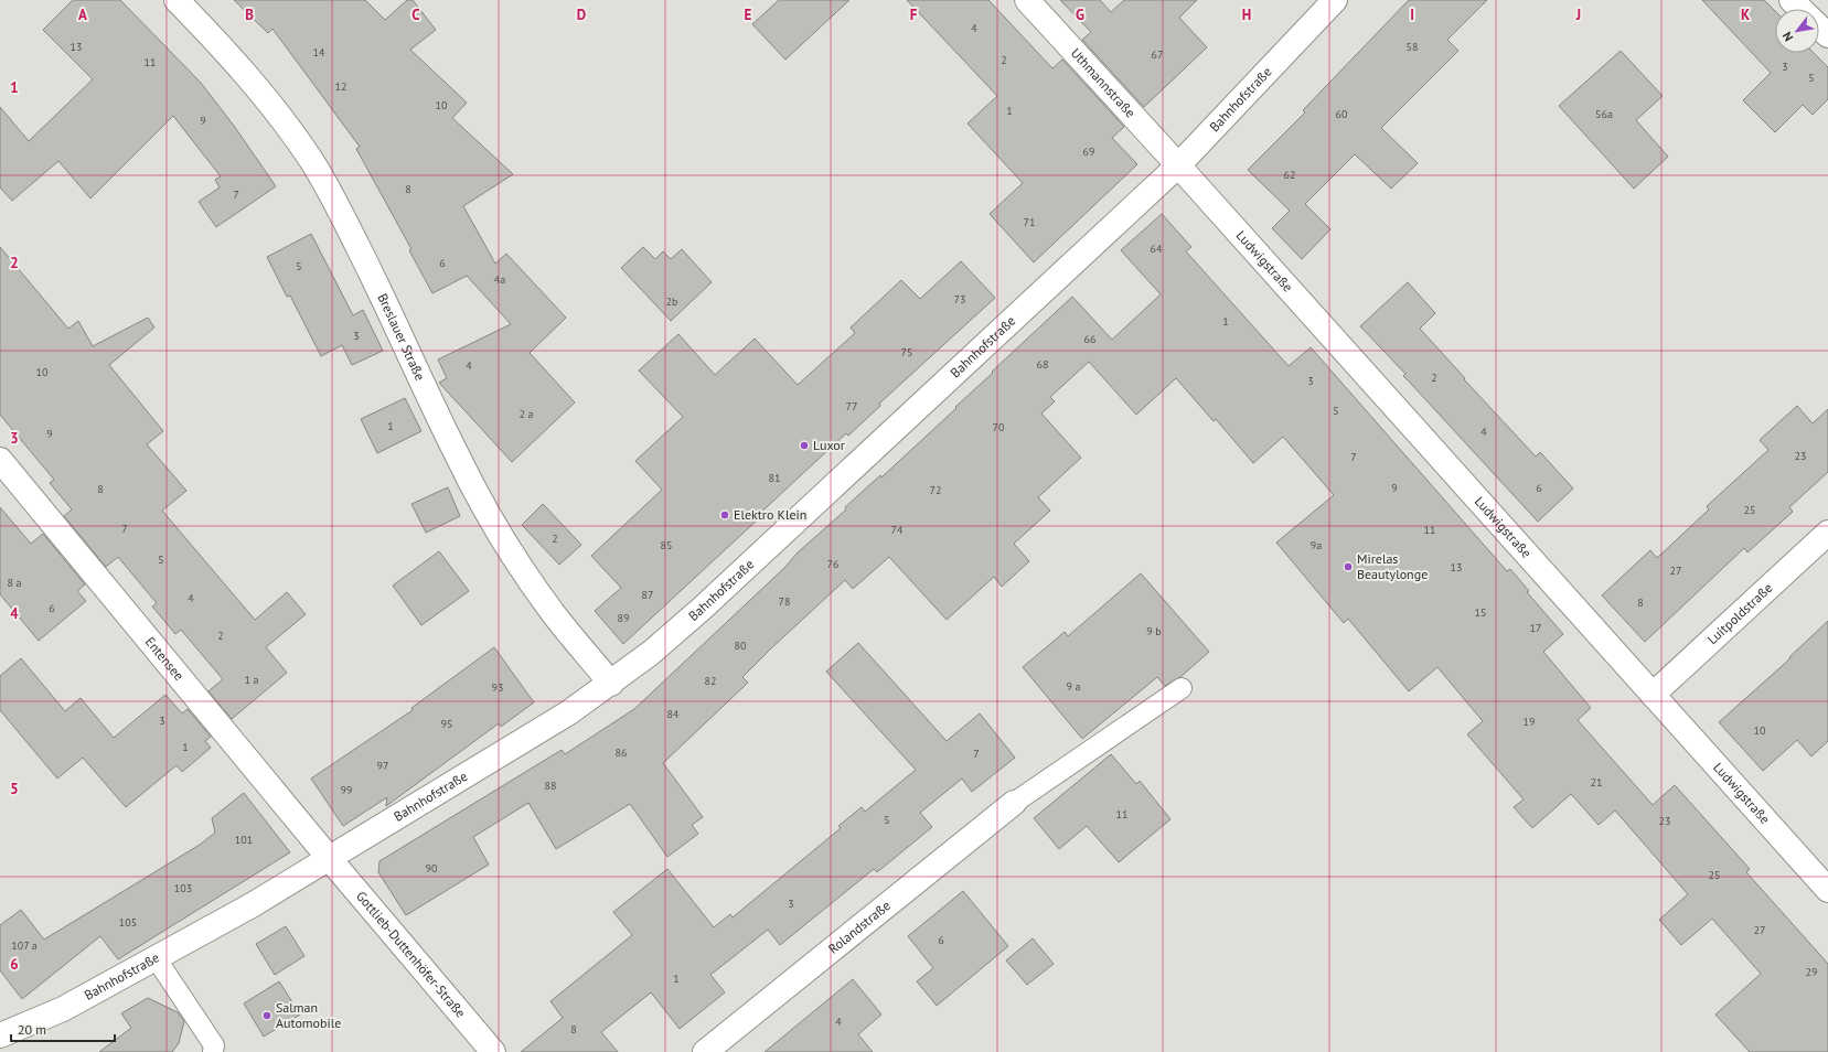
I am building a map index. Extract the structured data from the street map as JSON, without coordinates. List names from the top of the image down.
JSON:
{
  "streets": {
    "street": [
      "Uthmannstraße",
      "Bahnhofstraße",
      "Ludwigstraße",
      "Breslauer Straße",
      "Luitpoldstraße",
      "Entensee",
      "Rolandstraße",
      "Gottlieb-Duttenhöfer-Straße"
    ]
  },
  "crossings": [
    ["Uthmannstraße", "Bahnhofstraße"],
    ["Uthmannstraße", "Ludwigstraße"],
    ["Bahnhofstraße", "Ludwigstraße"],
    ["Bahnhofstraße", "Breslauer Straße"],
    ["Bahnhofstraße", "Entensee"],
    ["Bahnhofstraße", "Gottlieb-Duttenhöfer-Straße"],
    ["Ludwigstraße", "Luitpoldstraße"],
    ["Entensee", "Gottlieb-Duttenhöfer-Straße"]
  ],
  "places": [
    "Luxor",
    "Elektro Klein",
    "Mirelas Beautylonge",
    "Salman Automobile"
  ],
  "house_numbers": [
    "4",
    "13",
    "58",
    "14",
    "67",
    "2",
    "11",
    "3",
    "5",
    "12",
    "10",
    "1",
    "60",
    "56a",
    "9",
    "69",
    "62",
    "8",
    "7",
    "71",
    "64",
    "6",
    "5",
    "4a",
    "73",
    "2b",
    "1",
    "3",
    "66",
    "75",
    "68",
    "4",
    "10",
    "2",
    "3",
    "77",
    "5",
    "2 a",
    "1",
    "70",
    "4",
    "9",
    "23",
    "7",
    "81",
    "9",
    "6",
    "8",
    "72",
    "25",
    "7",
    "74",
    "11",
    "2",
    "85",
    "9a",
    "5",
    "76",
    "13",
    "27",
    "8 a",
    "87",
    "4",
    "78",
    "8",
    "6",
    "15",
    "89",
    "17",
    "9 b",
    "2",
    "80",
    "1 a",
    "82",
    "9 a",
    "93",
    "84",
    "3",
    "19",
    "95",
    "10",
    "1",
    "86",
    "7",
    "97",
    "21",
    "88",
    "99",
    "11",
    "5",
    "23",
    "101",
    "90",
    "25",
    "103",
    "3",
    "105",
    "27",
    "6",
    "107 a",
    "29",
    "1",
    "4",
    "8"
  ],
  "scale_bar": "20 m",
  "north": "bottom left",
  "grid": {
    "columns": [
      "A",
      "B",
      "C",
      "D",
      "E",
      "F",
      "G",
      "H",
      "I",
      "J",
      "K"
    ],
    "rows": [
      "1",
      "2",
      "3",
      "4",
      "5",
      "6"
    ]
  }
}
